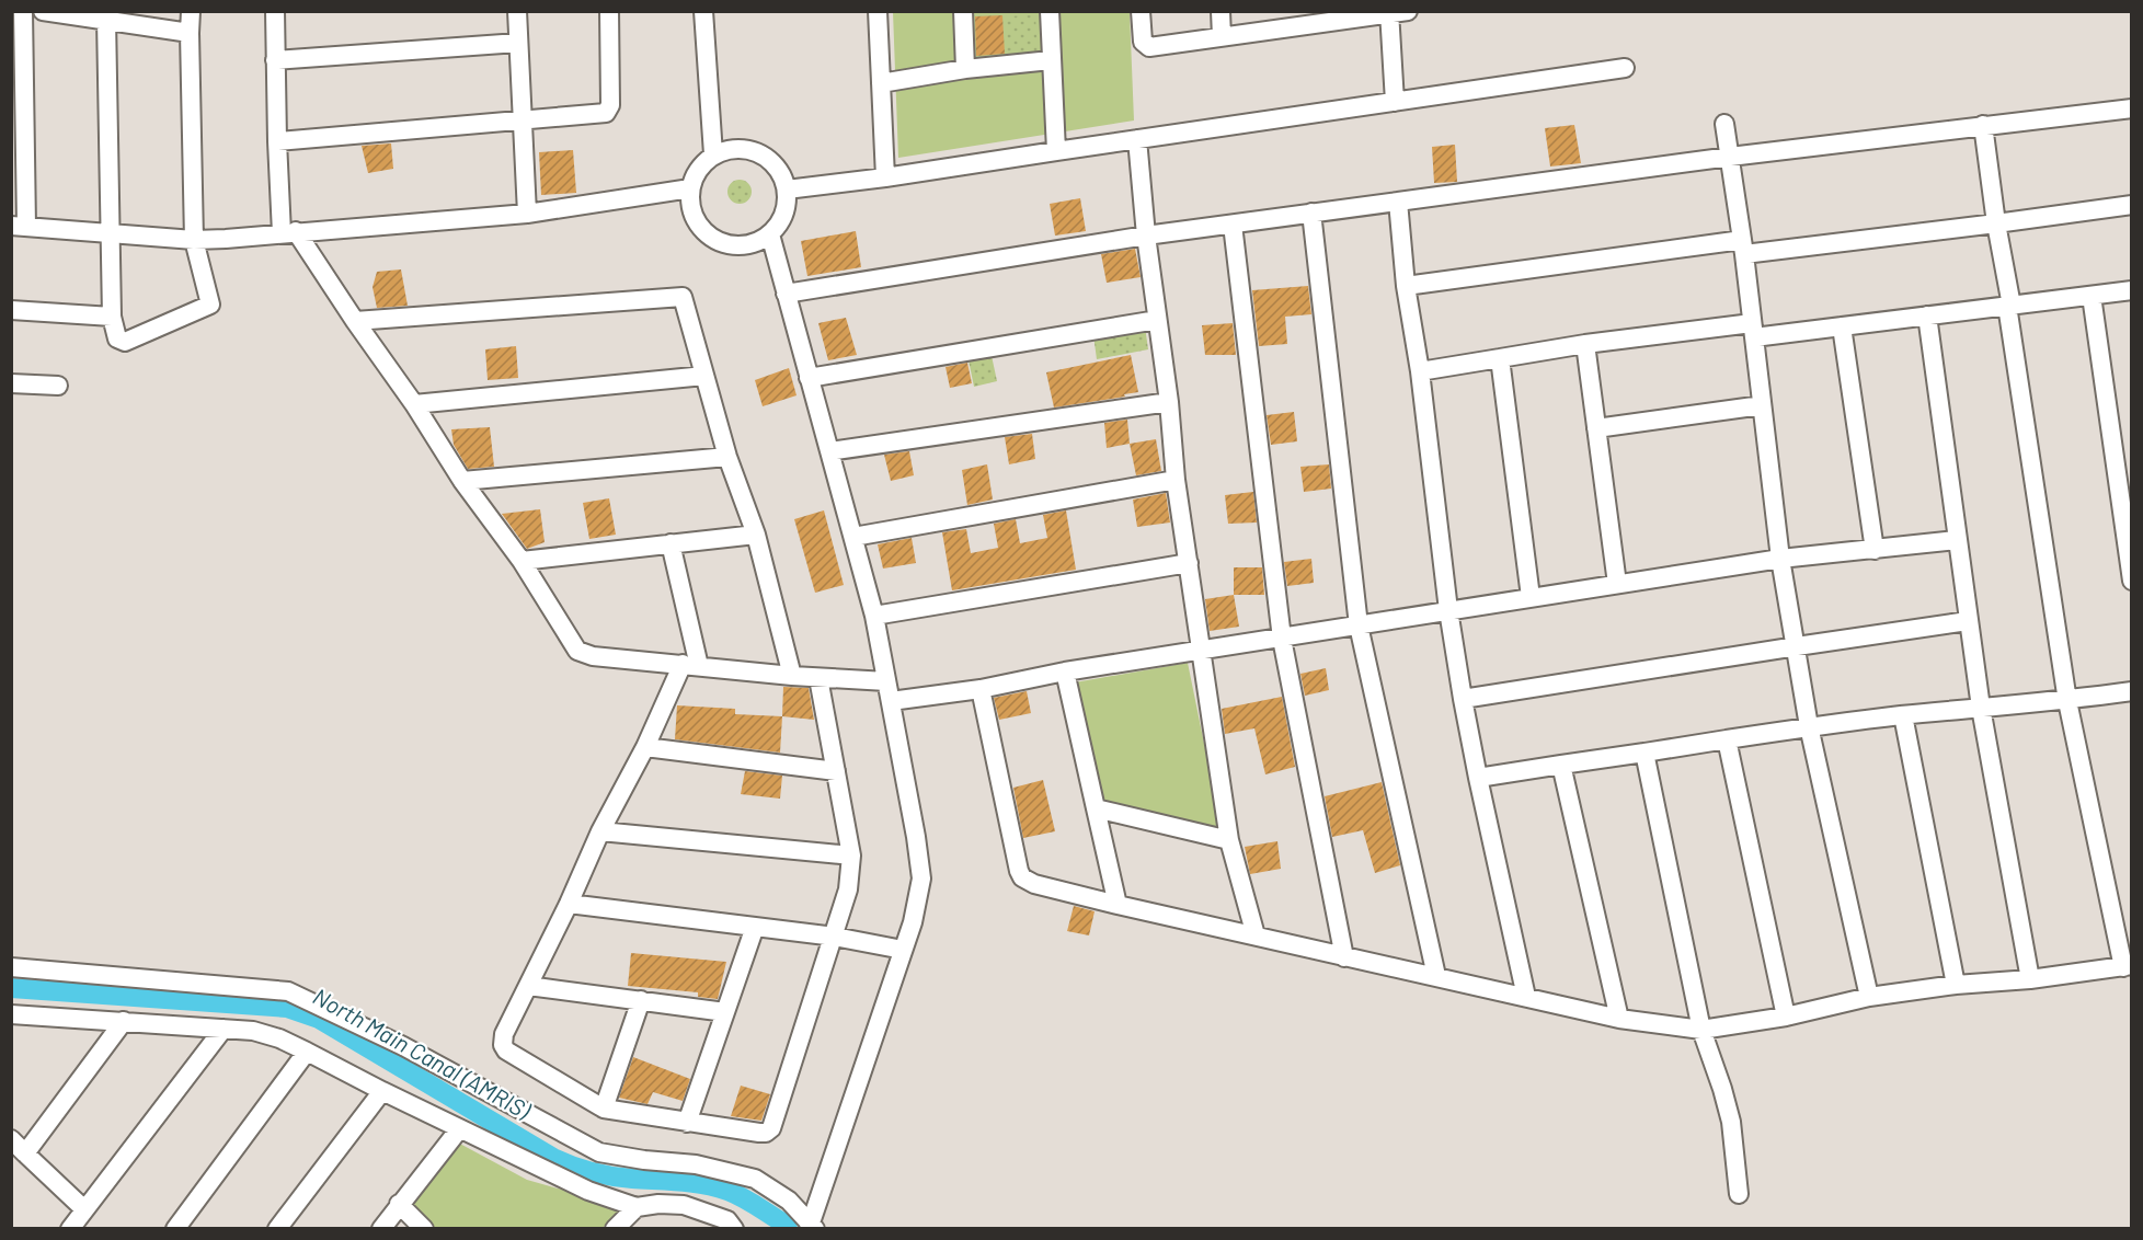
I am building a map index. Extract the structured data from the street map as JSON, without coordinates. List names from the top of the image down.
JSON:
{
  "water": ["North Main Canal (AMRIS)"]
}
